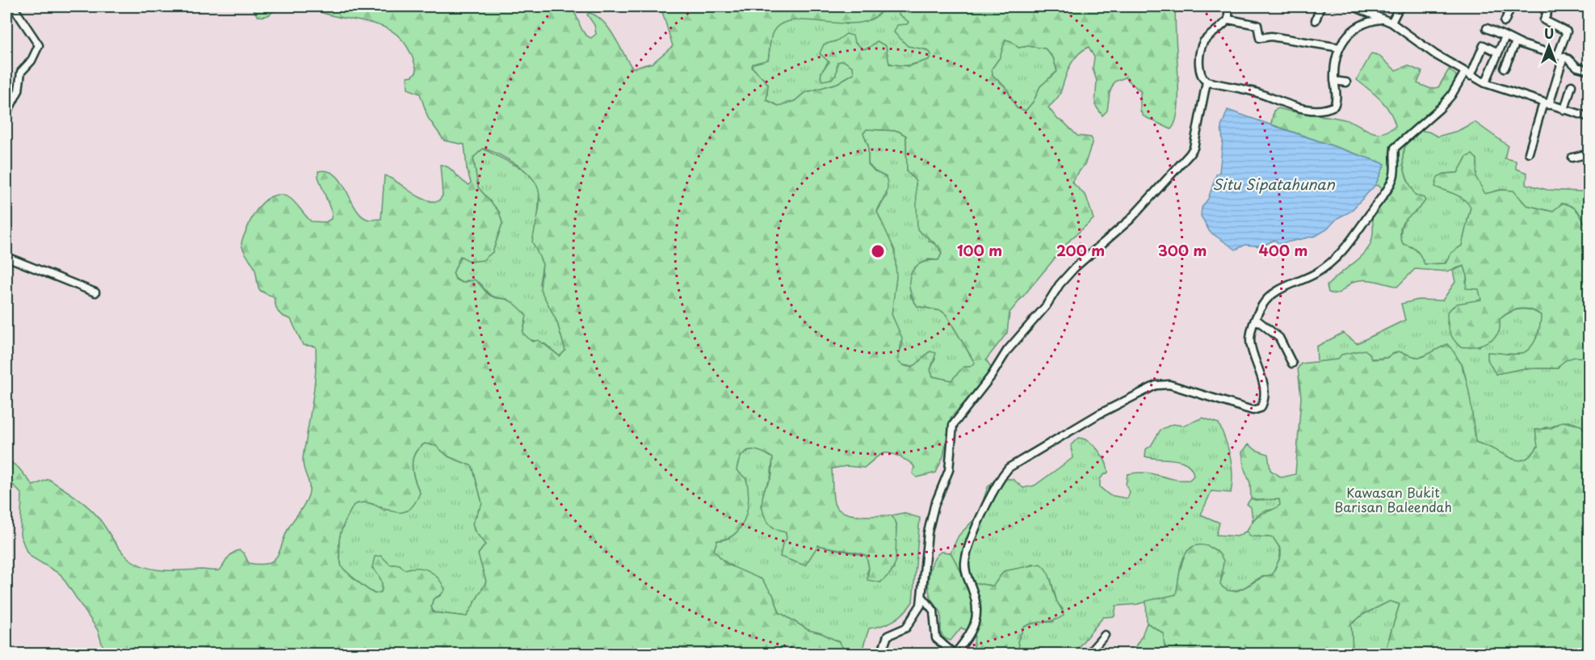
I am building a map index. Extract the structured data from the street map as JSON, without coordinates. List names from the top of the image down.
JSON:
{
  "water": ["Situ Sipatahunan"],
  "parks": ["Kawasan Bukit Barisan Baleendah"],
  "north": "top",
  "rings": [
    "100 m",
    "200 m",
    "300 m",
    "400 m"
  ]
}
